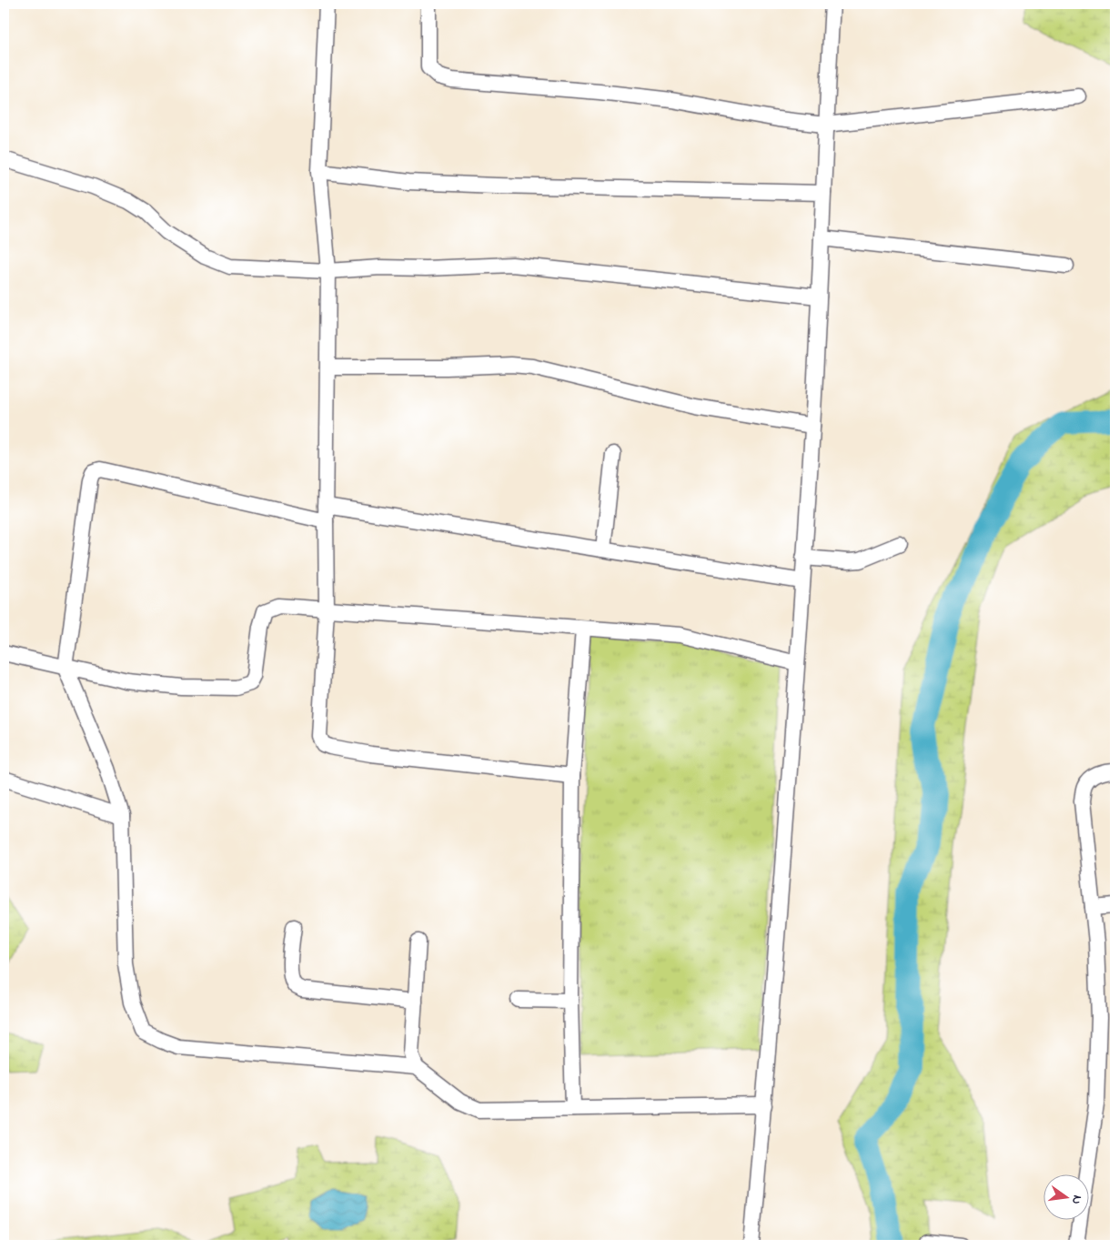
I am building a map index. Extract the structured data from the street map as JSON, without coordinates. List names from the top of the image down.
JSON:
{
  "north": "right"
}
